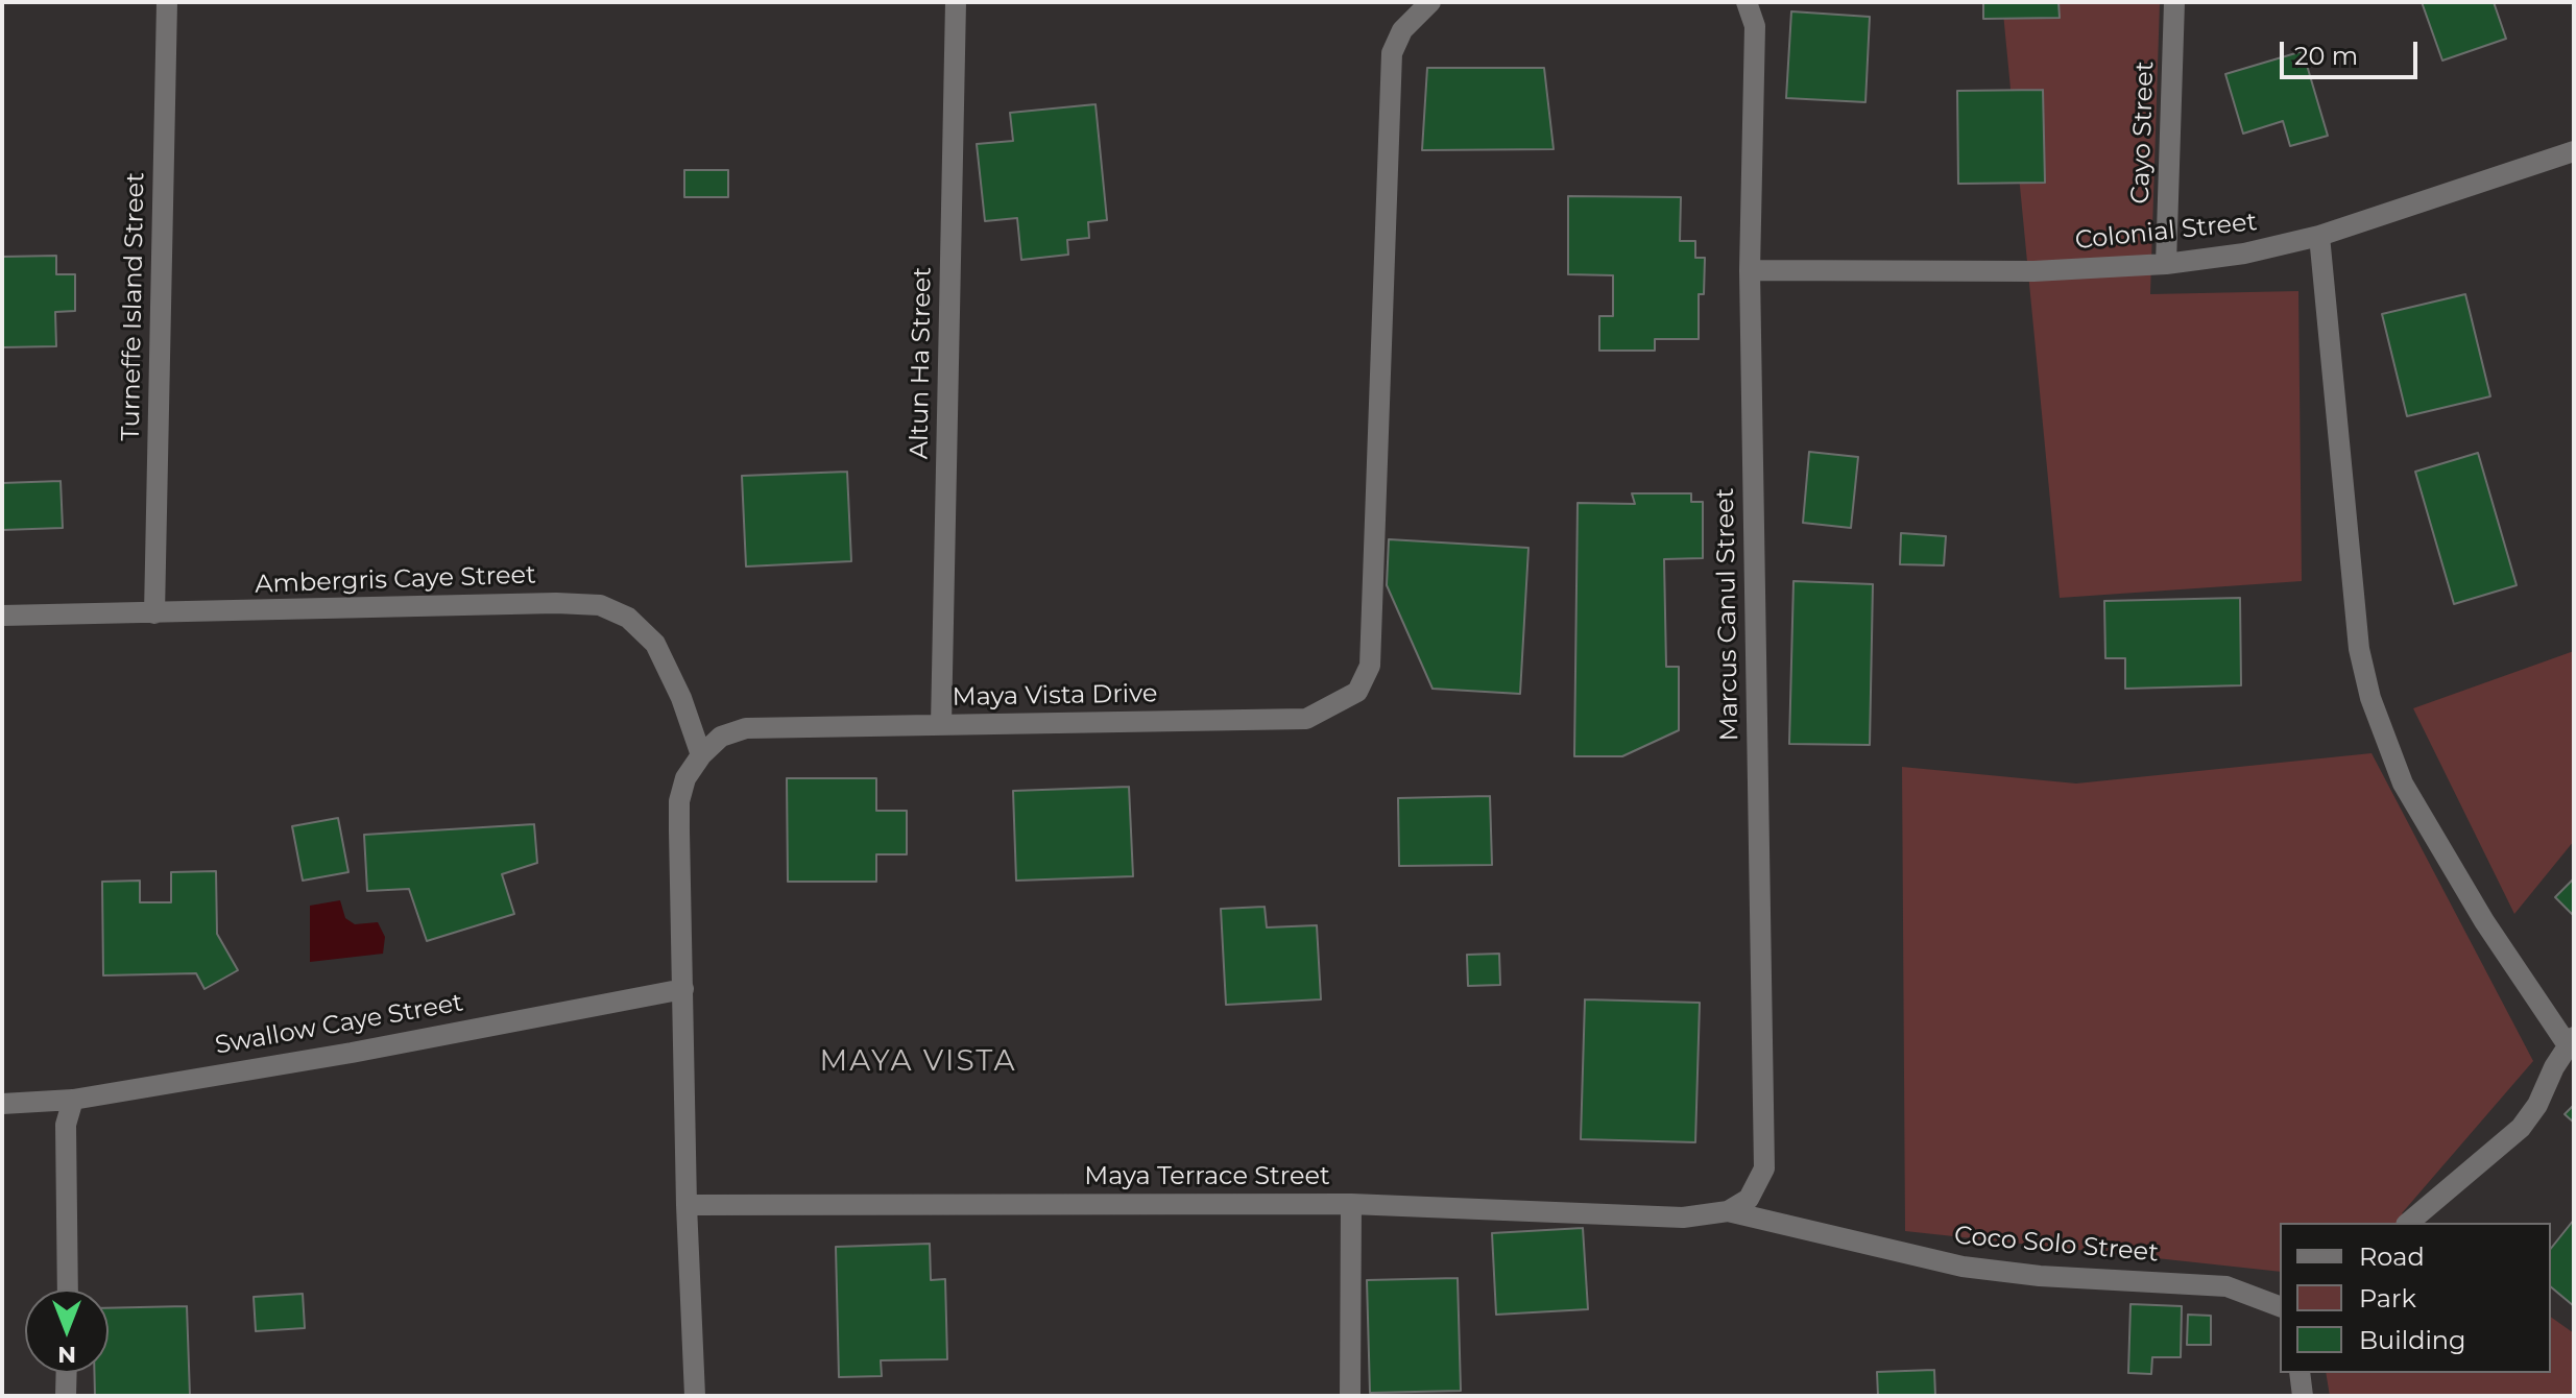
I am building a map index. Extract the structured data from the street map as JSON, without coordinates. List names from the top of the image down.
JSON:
{
  "streets": {
    "street": [
      "Cayo Street",
      "Colonial Street",
      "Turneffe Island Street",
      "Altun Ha Street",
      "Ambergris Caye Street",
      "Marcus Canul Street",
      "Maya Vista Drive",
      "Swallow Caye Street",
      "Maya Terrace Street",
      "Coco Solo Street"
    ]
  },
  "crossings": [
    ["Cayo Street", "Colonial Street"],
    ["Colonial Street", "Marcus Canul Street"],
    ["Turneffe Island Street", "Ambergris Caye Street"],
    ["Altun Ha Street", "Maya Vista Drive"],
    ["Ambergris Caye Street", "Maya Vista Drive"],
    ["Marcus Canul Street", "Maya Terrace Street"],
    ["Marcus Canul Street", "Coco Solo Street"],
    ["Maya Vista Drive", "Swallow Caye Street"],
    ["Maya Vista Drive", "Maya Terrace Street"],
    ["Maya Terrace Street", "Coco Solo Street"]
  ],
  "districts": ["MAYA VISTA"],
  "legend": ["Road", "Park", "Building"],
  "scale_bar": "20 m",
  "north": "bottom"
}
